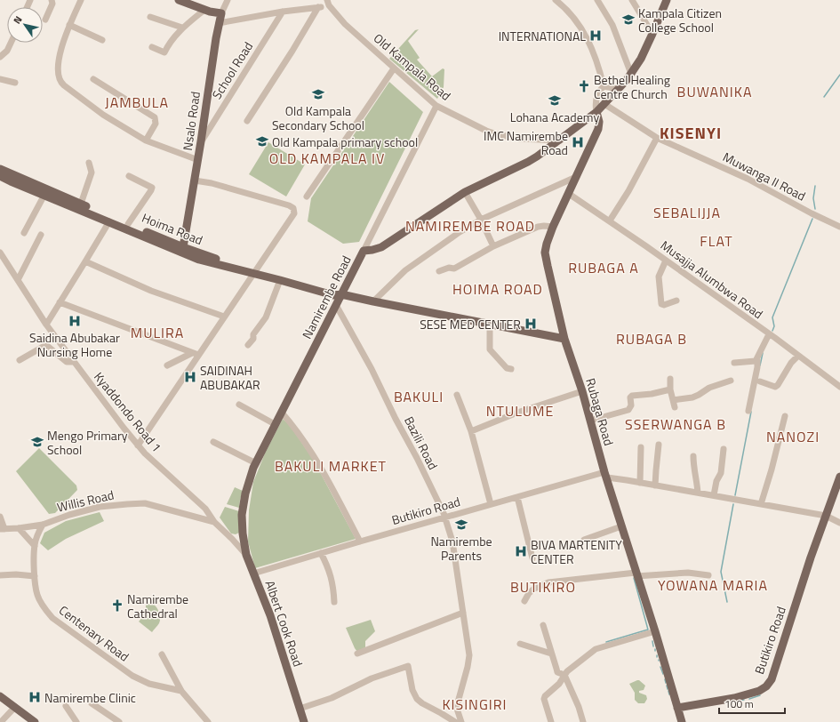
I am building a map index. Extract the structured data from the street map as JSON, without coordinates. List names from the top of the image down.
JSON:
{
  "streets": {
    "main road": [
      "Nsalo Road",
      "Hoima Road",
      "Namirembe Road",
      "Rubaga Road",
      "Butikiro Road",
      "Albert Cook Road"
    ],
    "street": [
      "Old Kampala Road",
      "School Road",
      "Muwanga II Road",
      "Musajja Alumbwa Road",
      "Kyaddondo Road 1",
      "Bazili Road",
      "Willis Road",
      "Centenary Road"
    ]
  },
  "crossings": [
    ["School Road", "Nsalo Road"],
    ["Nsalo Road", "Hoima Road"],
    ["Hoima Road", "Namirembe Road"],
    ["Hoima Road", "Rubaga Road"],
    ["Musajja Alumbwa Road", "Rubaga Road"],
    ["Namirembe Road", "Bazili Road"],
    ["Namirembe Road", "Albert Cook Road"],
    ["Kyaddondo Road 1", "Willis Road"],
    ["Rubaga Road", "Butikiro Road"],
    ["Bazili Road", "Butikiro Road"],
    ["Willis Road", "Albert Cook Road"],
    ["Willis Road", "Centenary Road"],
    ["Butikiro Road", "Albert Cook Road"]
  ],
  "districts": [
    "BUWANIKA",
    "JAMBULA",
    "KISENYI",
    "OLD KAMPALA IV",
    "SEBALIJJA",
    "NAMIREMBE ROAD",
    "FLAT",
    "RUBAGA A",
    "HOIMA ROAD",
    "MULIRA",
    "RUBAGA B",
    "BAKULI",
    "NTULUME",
    "SSERWANGA B",
    "NANOZI",
    "BAKULI MARKET",
    "YOWANA MARIA",
    "BUTIKIRO",
    "KISINGIRI"
  ],
  "places": {
    "school or university": [
      "Kampala Citizen College School",
      "Old Kampala Secondary School",
      "Lohana Academy",
      "Old Kampala primary school",
      "Mengo Primary School",
      "Namirembe Parents"
    ],
    "hospital": [
      "INTERNATIONAL",
      "IMC Namirembe Road",
      "Saidina Abubakar Nursing Home",
      "SESE MED CENTER",
      "SAIDINAH ABUBAKAR",
      "BIVA MARTENITY CENTER",
      "Namirembe Clinic"
    ],
    "church": ["Bethel Healing Centre Church", "Namirembe Cathedral"]
  },
  "scale_bar": "100 m",
  "north": "top left"
}
